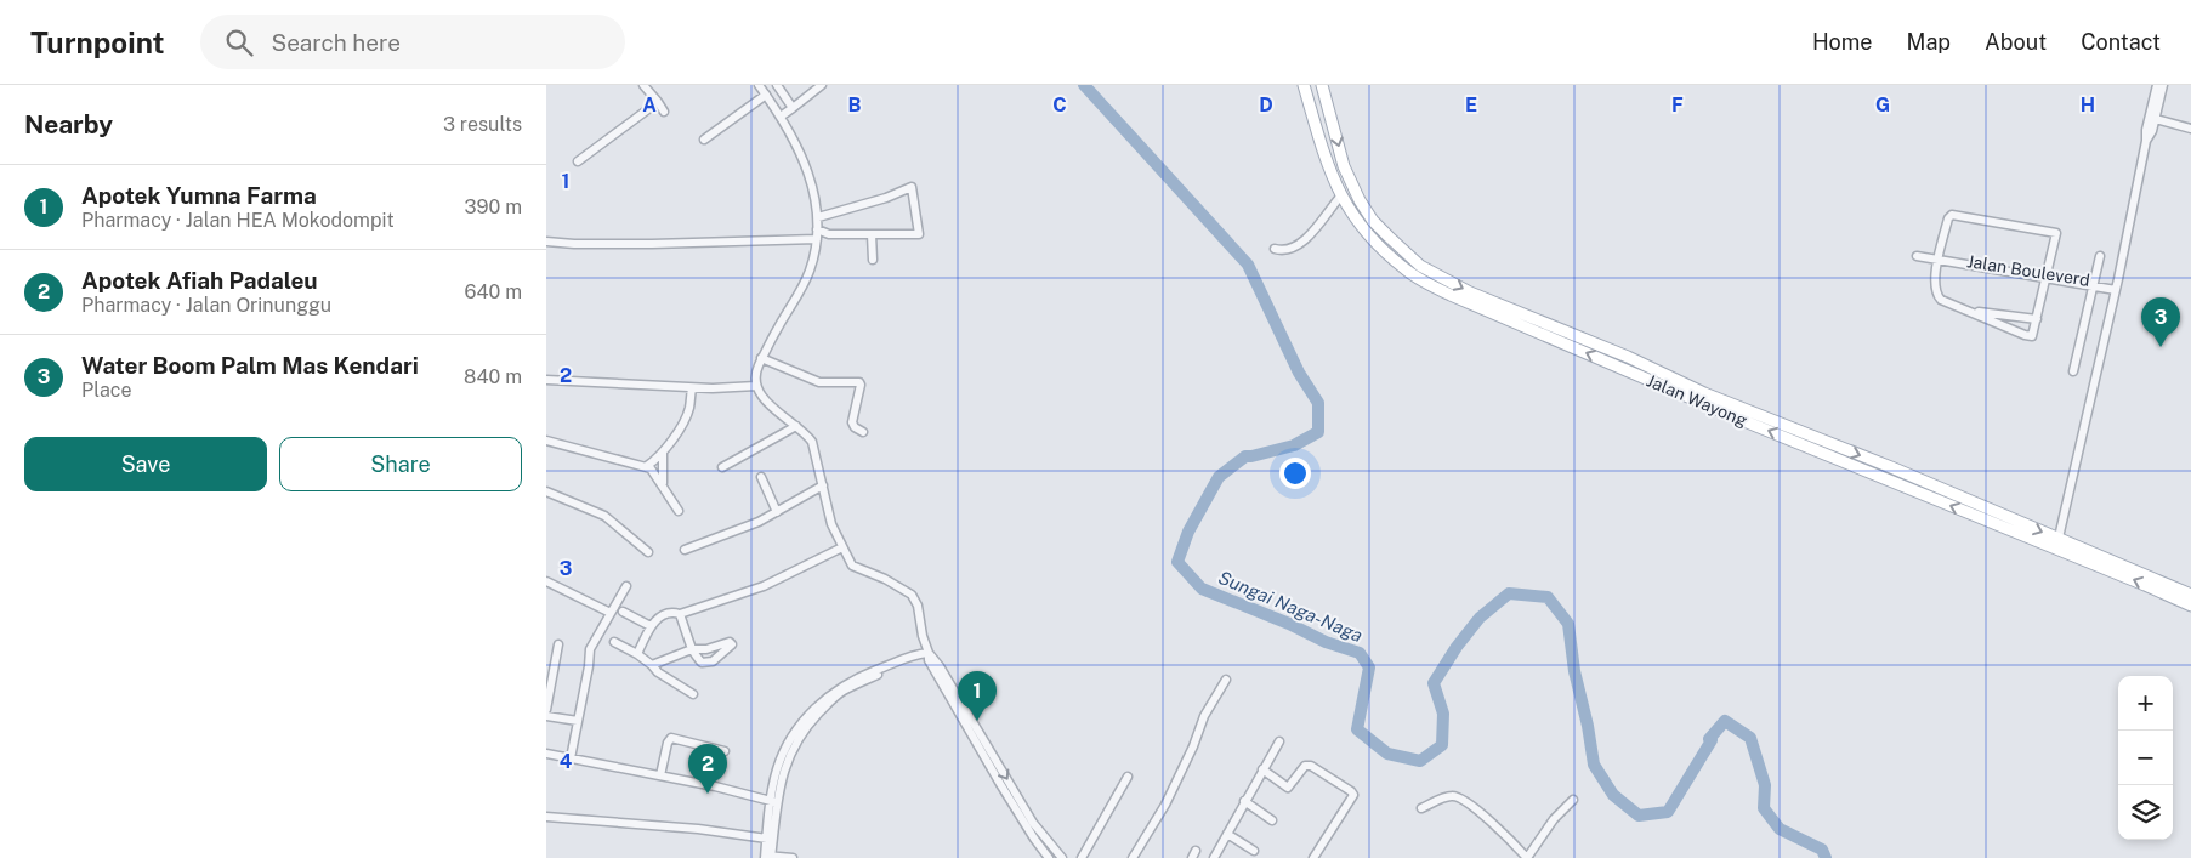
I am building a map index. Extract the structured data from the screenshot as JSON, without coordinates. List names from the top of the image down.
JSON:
{
  "streets": {
    "main road": ["Jalan Wayong"],
    "street": ["Jalan Bouleverd"]
  },
  "water": ["Sungai Naga-Naga"],
  "page": {
    "header": "Turnpoint",
    "search": "Search here",
    "nav": [
      "Home",
      "Map",
      "About",
      "Contact"
    ],
    "heading": ["Nearby", "3 results"],
    "list": [
      {
        "mark": "1",
        "name": "Apotek Yumna Farma",
        "note": "Pharmacy · Jalan HEA Mokodompit",
        "value": "390 m"
      },
      {
        "mark": "2",
        "name": "Apotek Afiah Padaleu",
        "note": "Pharmacy · Jalan Orinunggu",
        "value": "640 m"
      },
      {
        "mark": "3",
        "name": "Water Boom Palm Mas Kendari",
        "note": "Place",
        "value": "840 m"
      }
    ],
    "pins": ["3", "1", "2"],
    "buttons": ["Save", "Share"],
    "map_buttons": ["+", "−"]
  },
  "grid": {
    "columns": [
      "A",
      "B",
      "C",
      "D",
      "E",
      "F",
      "G",
      "H"
    ],
    "rows": [
      "1",
      "2",
      "3",
      "4"
    ]
  }
}
